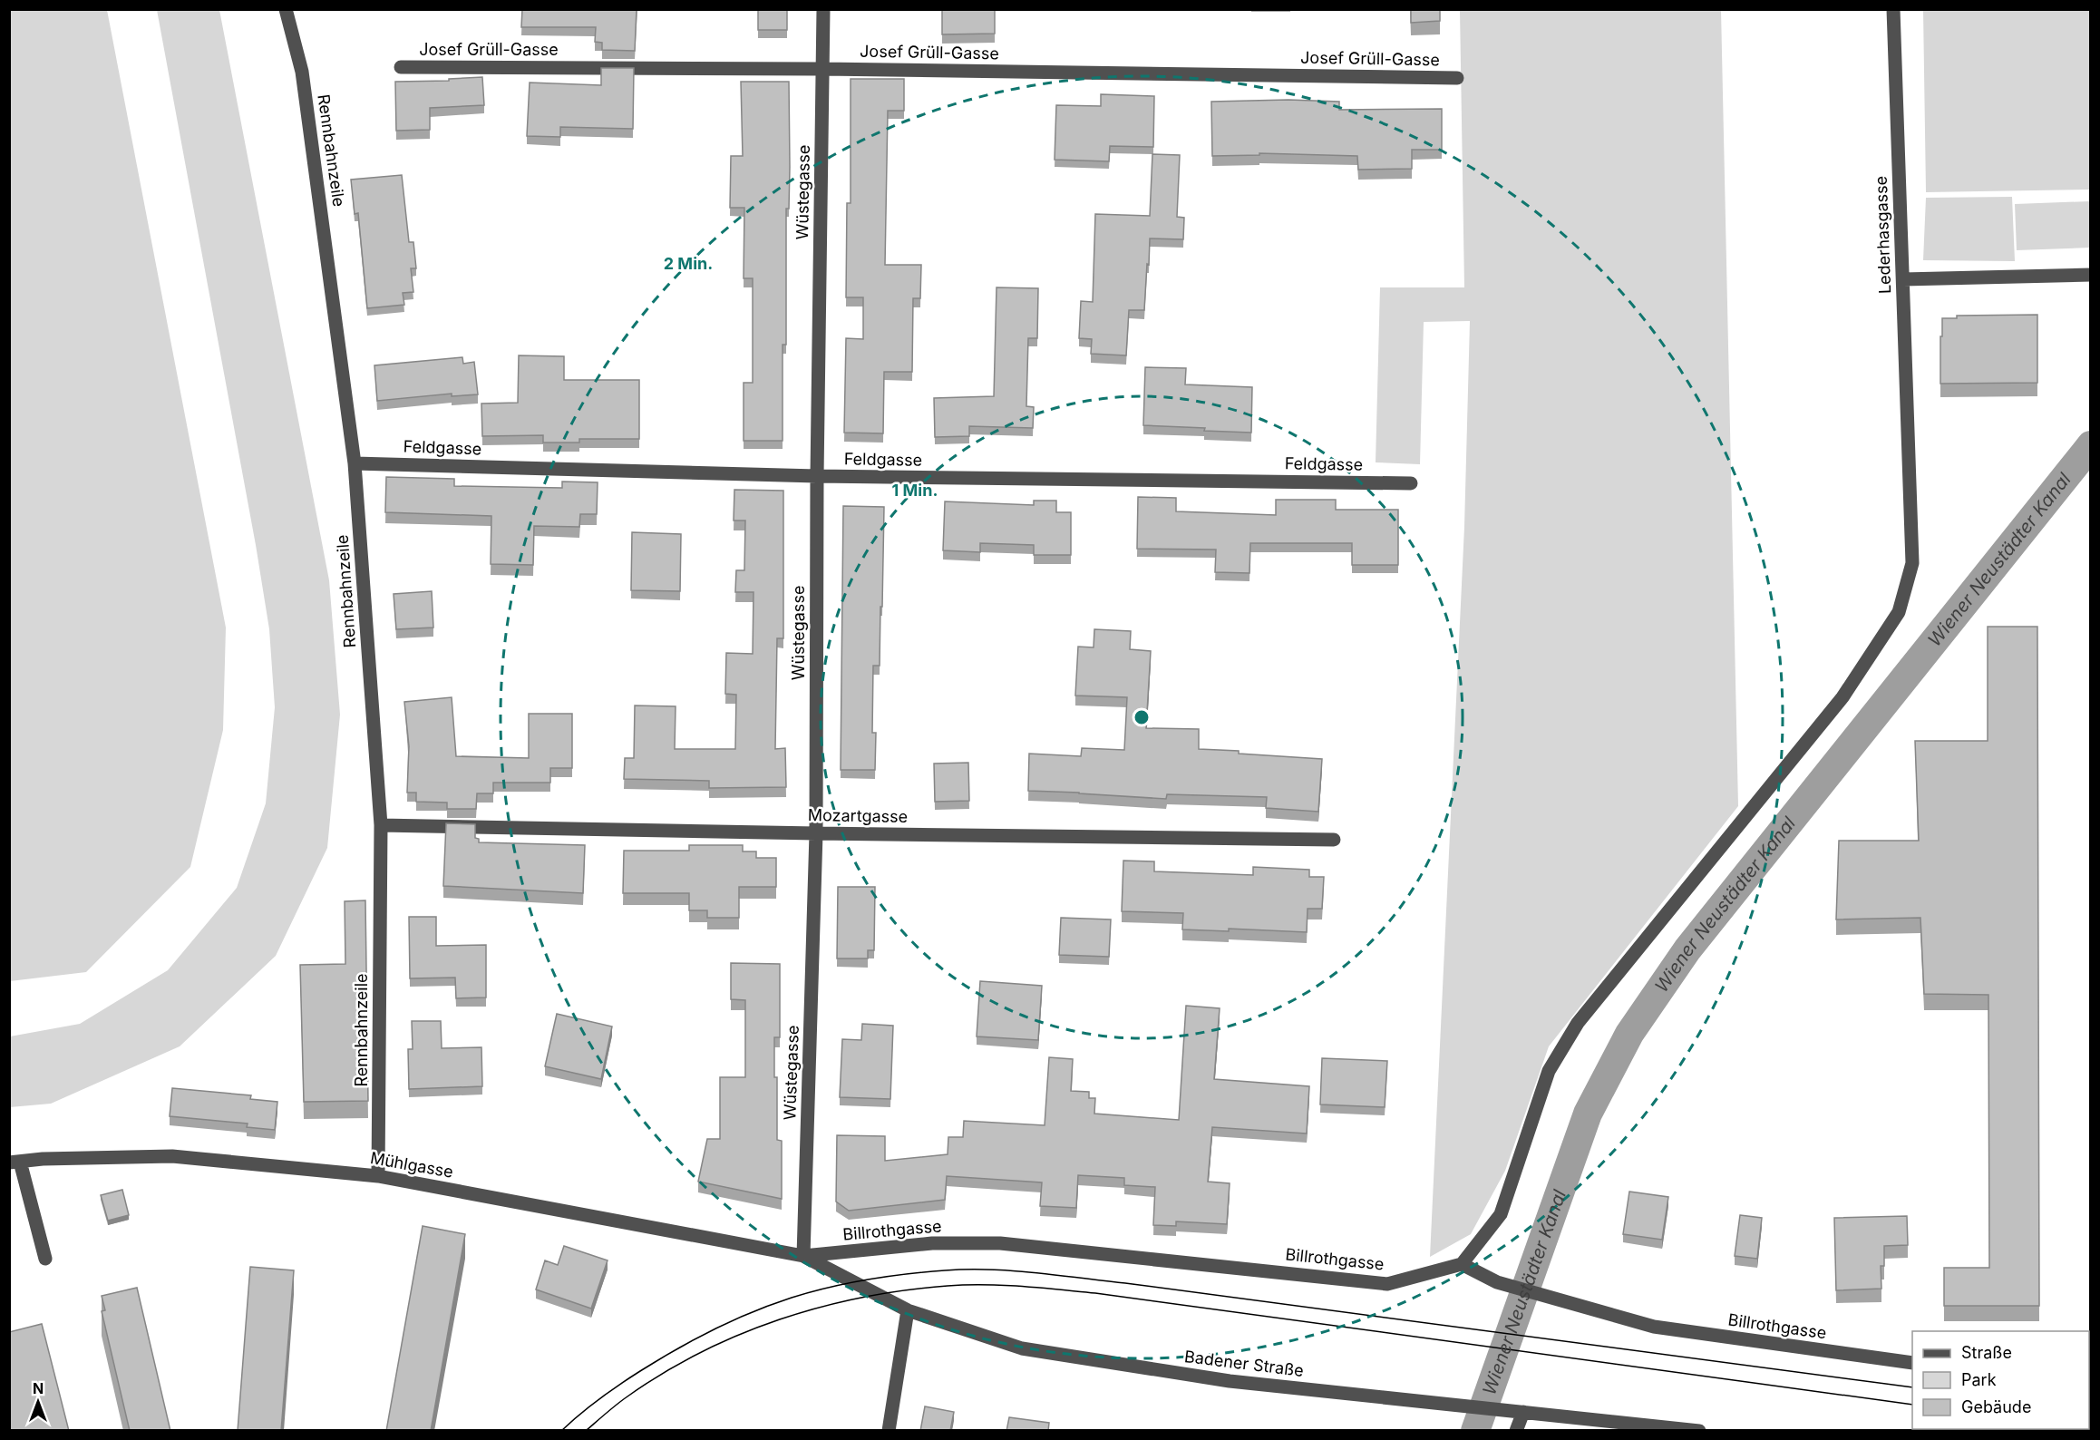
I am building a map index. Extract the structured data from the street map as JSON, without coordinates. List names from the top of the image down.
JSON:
{
  "streets": {
    "street": [
      "Josef Grüll-Gasse",
      "Rennbahnzeile",
      "Wüstegasse",
      "Lederhasgasse",
      "Feldgasse",
      "Mozartgasse",
      "Mühlgasse",
      "Billrothgasse",
      "Badener Straße"
    ]
  },
  "crossings": [
    ["Josef Grüll-Gasse", "Wüstegasse"],
    ["Rennbahnzeile", "Feldgasse"],
    ["Rennbahnzeile", "Mozartgasse"],
    ["Rennbahnzeile", "Mühlgasse"],
    ["Wüstegasse", "Feldgasse"],
    ["Wüstegasse", "Mozartgasse"],
    ["Wüstegasse", "Mühlgasse"],
    ["Wüstegasse", "Billrothgasse"],
    ["Wüstegasse", "Badener Straße"],
    ["Lederhasgasse", "Billrothgasse"],
    ["Mühlgasse", "Billrothgasse"],
    ["Mühlgasse", "Badener Straße"],
    ["Billrothgasse", "Badener Straße"]
  ],
  "water": ["Wiener Neustädter Kanal"],
  "legend": ["Straße", "Park", "Gebäude"],
  "north": "top",
  "rings": ["2 Min.", "1 Min."]
}
